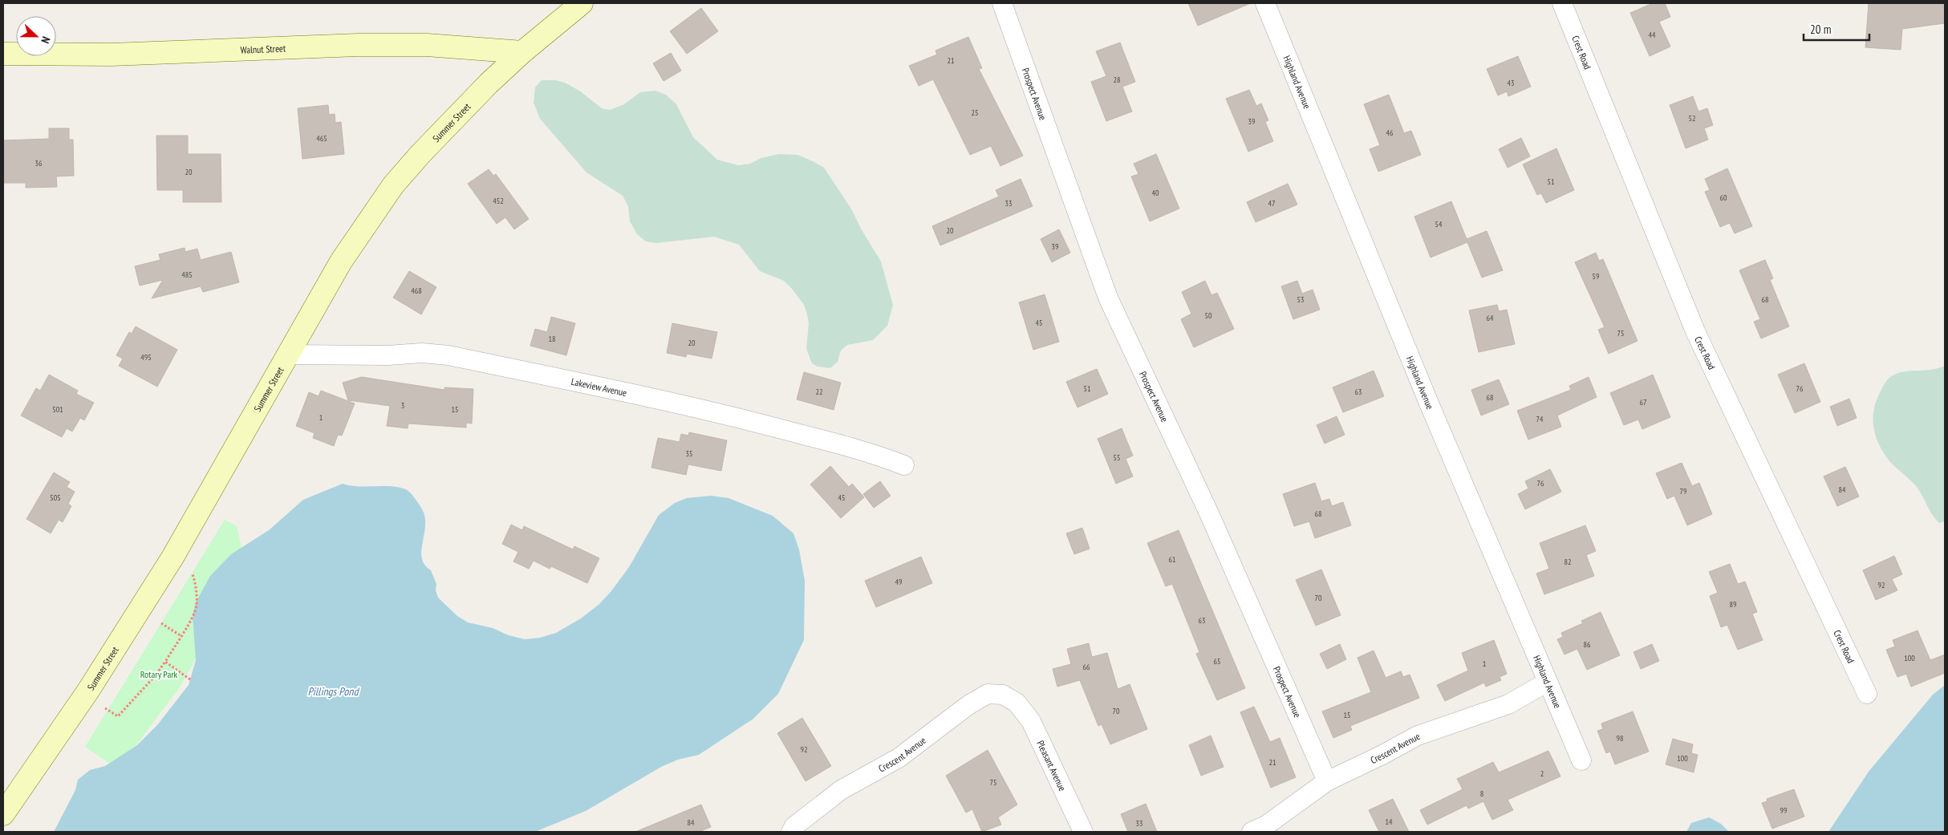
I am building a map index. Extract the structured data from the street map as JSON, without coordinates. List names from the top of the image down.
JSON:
{
  "streets": {
    "main road": ["Walnut Street", "Summer Street"],
    "street": [
      "Crest Road",
      "Highland Avenue",
      "Prospect Avenue",
      "Lakeview Avenue",
      "Crescent Avenue",
      "Pleasant Avenue"
    ]
  },
  "crossings": [
    ["Walnut Street", "Summer Street"],
    ["Highland Avenue", "Crescent Avenue"],
    ["Prospect Avenue", "Crescent Avenue"],
    ["Summer Street", "Lakeview Avenue"],
    ["Crescent Avenue", "Pleasant Avenue"]
  ],
  "water": ["Pillings Pond"],
  "parks": ["Rotary Park"],
  "house_numbers": [
    "44",
    "21",
    "28",
    "43",
    "25",
    "52",
    "39",
    "46",
    "465",
    "36",
    "20",
    "51",
    "40",
    "60",
    "452",
    "33",
    "47",
    "54",
    "20",
    "39",
    "485",
    "59",
    "468",
    "53",
    "68",
    "50",
    "64",
    "45",
    "75",
    "18",
    "20",
    "495",
    "51",
    "76",
    "22",
    "63",
    "68",
    "67",
    "3",
    "501",
    "15",
    "1",
    "74",
    "35",
    "55",
    "76",
    "84",
    "79",
    "505",
    "45",
    "68",
    "61",
    "82",
    "49",
    "92",
    "70",
    "89",
    "63",
    "86",
    "100",
    "65",
    "1",
    "66",
    "70",
    "15",
    "98",
    "92",
    "100",
    "21",
    "2",
    "75",
    "8",
    "99",
    "14",
    "84",
    "33"
  ],
  "scale_bar": "20 m",
  "north": "right"
}
